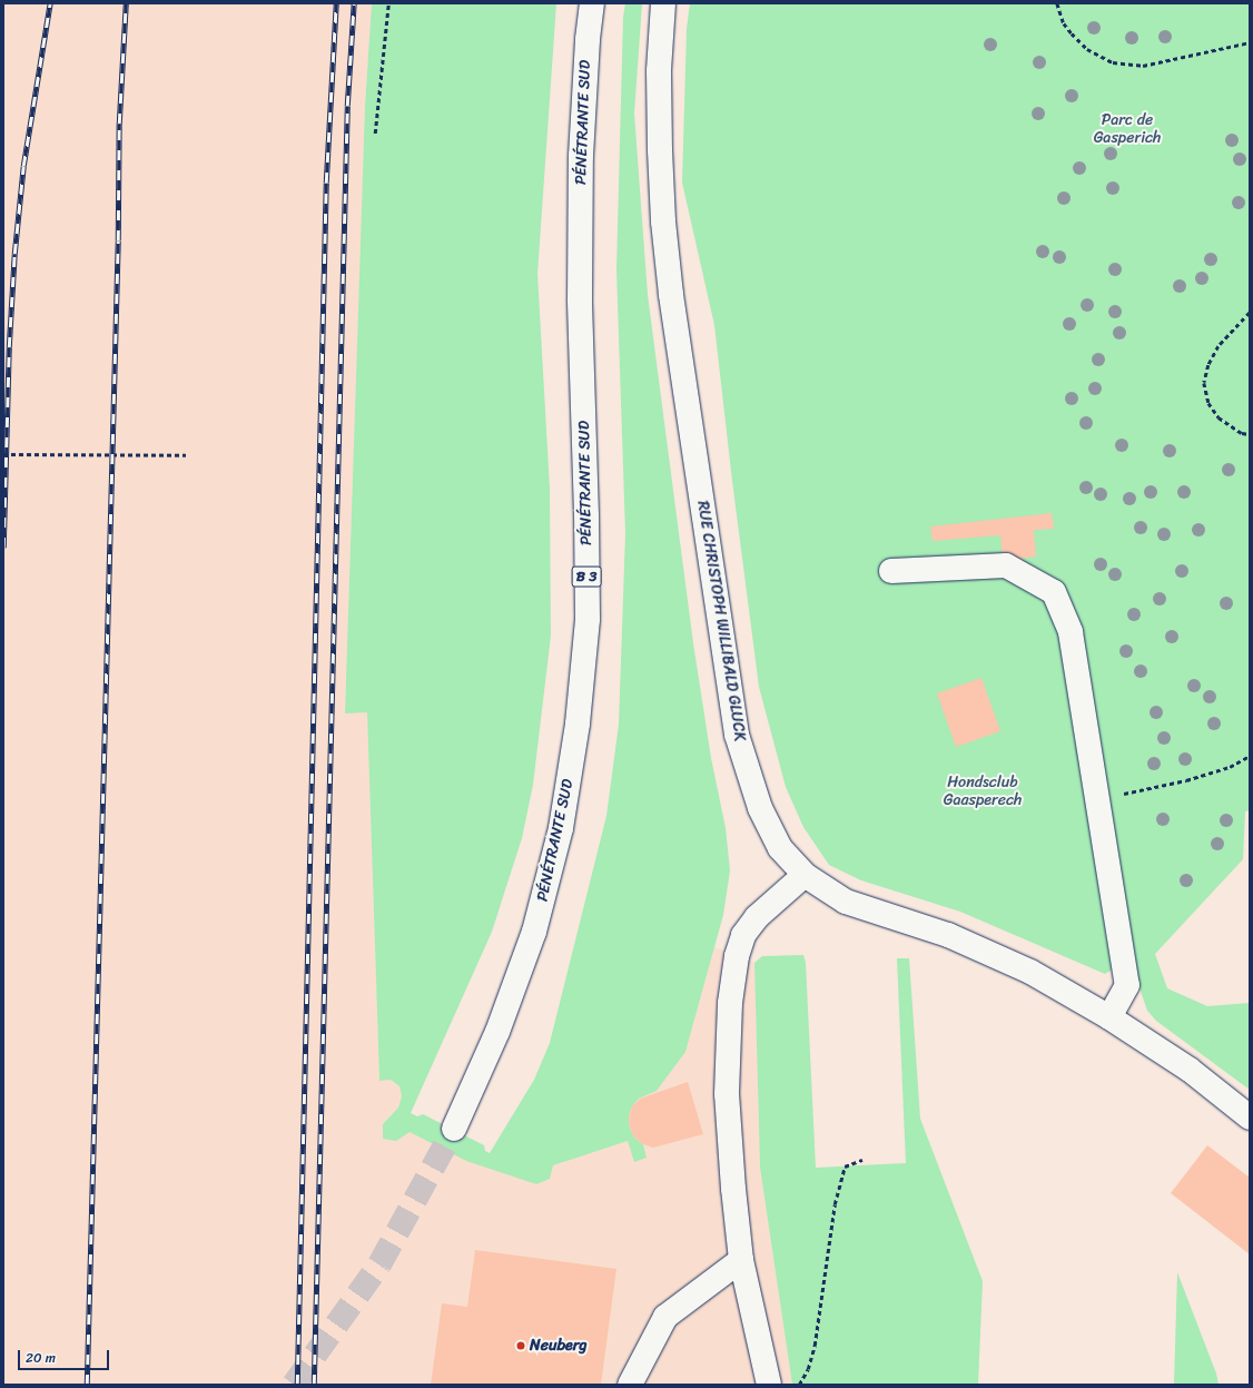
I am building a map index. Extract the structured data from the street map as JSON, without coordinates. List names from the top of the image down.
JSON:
{
  "streets": {
    "main road": ["PÉNÉTRANTE SUD", "B 3", "RUE CHRISTOPH WILLIBALD GLUCK"]
  },
  "parks": ["Parc de Gasperich", "Hondsclub Gaasperech"],
  "places": ["Neuberg"],
  "scale_bar": "20 m"
}
